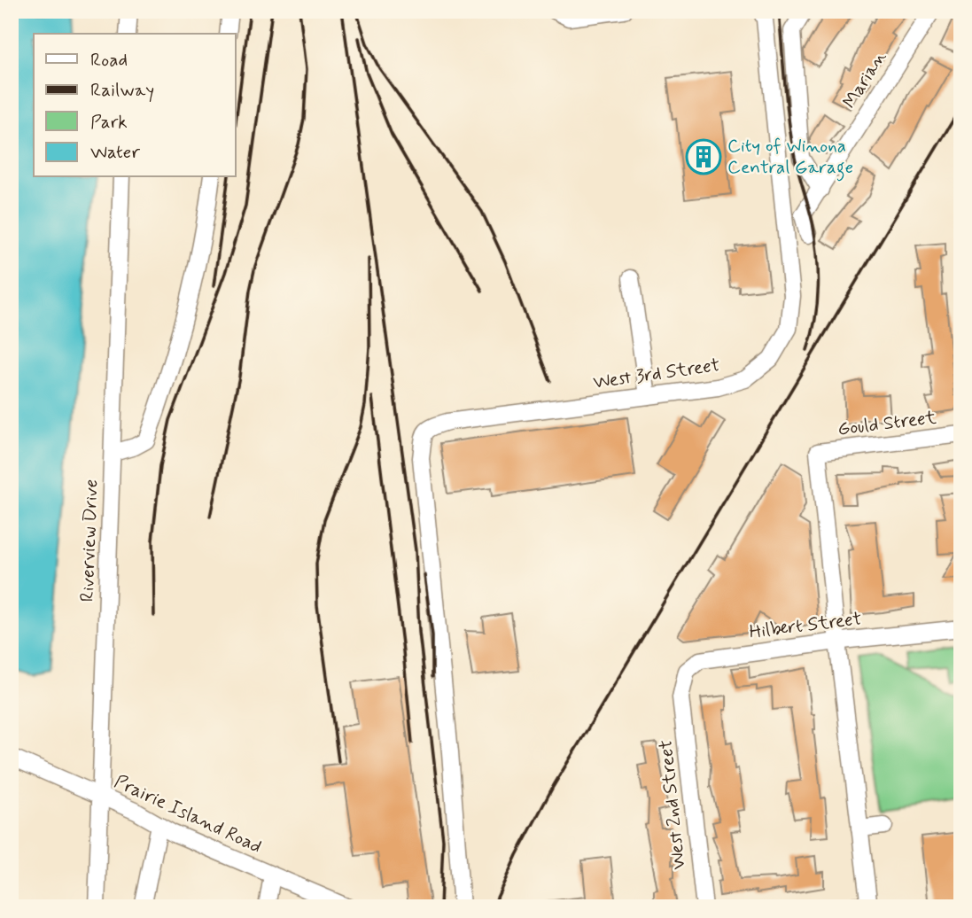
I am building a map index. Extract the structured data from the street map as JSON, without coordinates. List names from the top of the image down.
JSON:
{
  "streets": {
    "street": [
      "Marian",
      "West 3rd Street",
      "Gould Street",
      "Riverview Drive",
      "Hilbert Street",
      "West 2nd Street",
      "Prairie Island Road"
    ]
  },
  "crossings": [
    ["Gould Street", "Hilbert Street"],
    ["Riverview Drive", "Prairie Island Road"],
    ["Hilbert Street", "West 2nd Street"]
  ],
  "places": {
    "building": ["City of Winona Central Garage"]
  },
  "legend": [
    "Road",
    "Railway",
    "Park",
    "Water"
  ]
}
